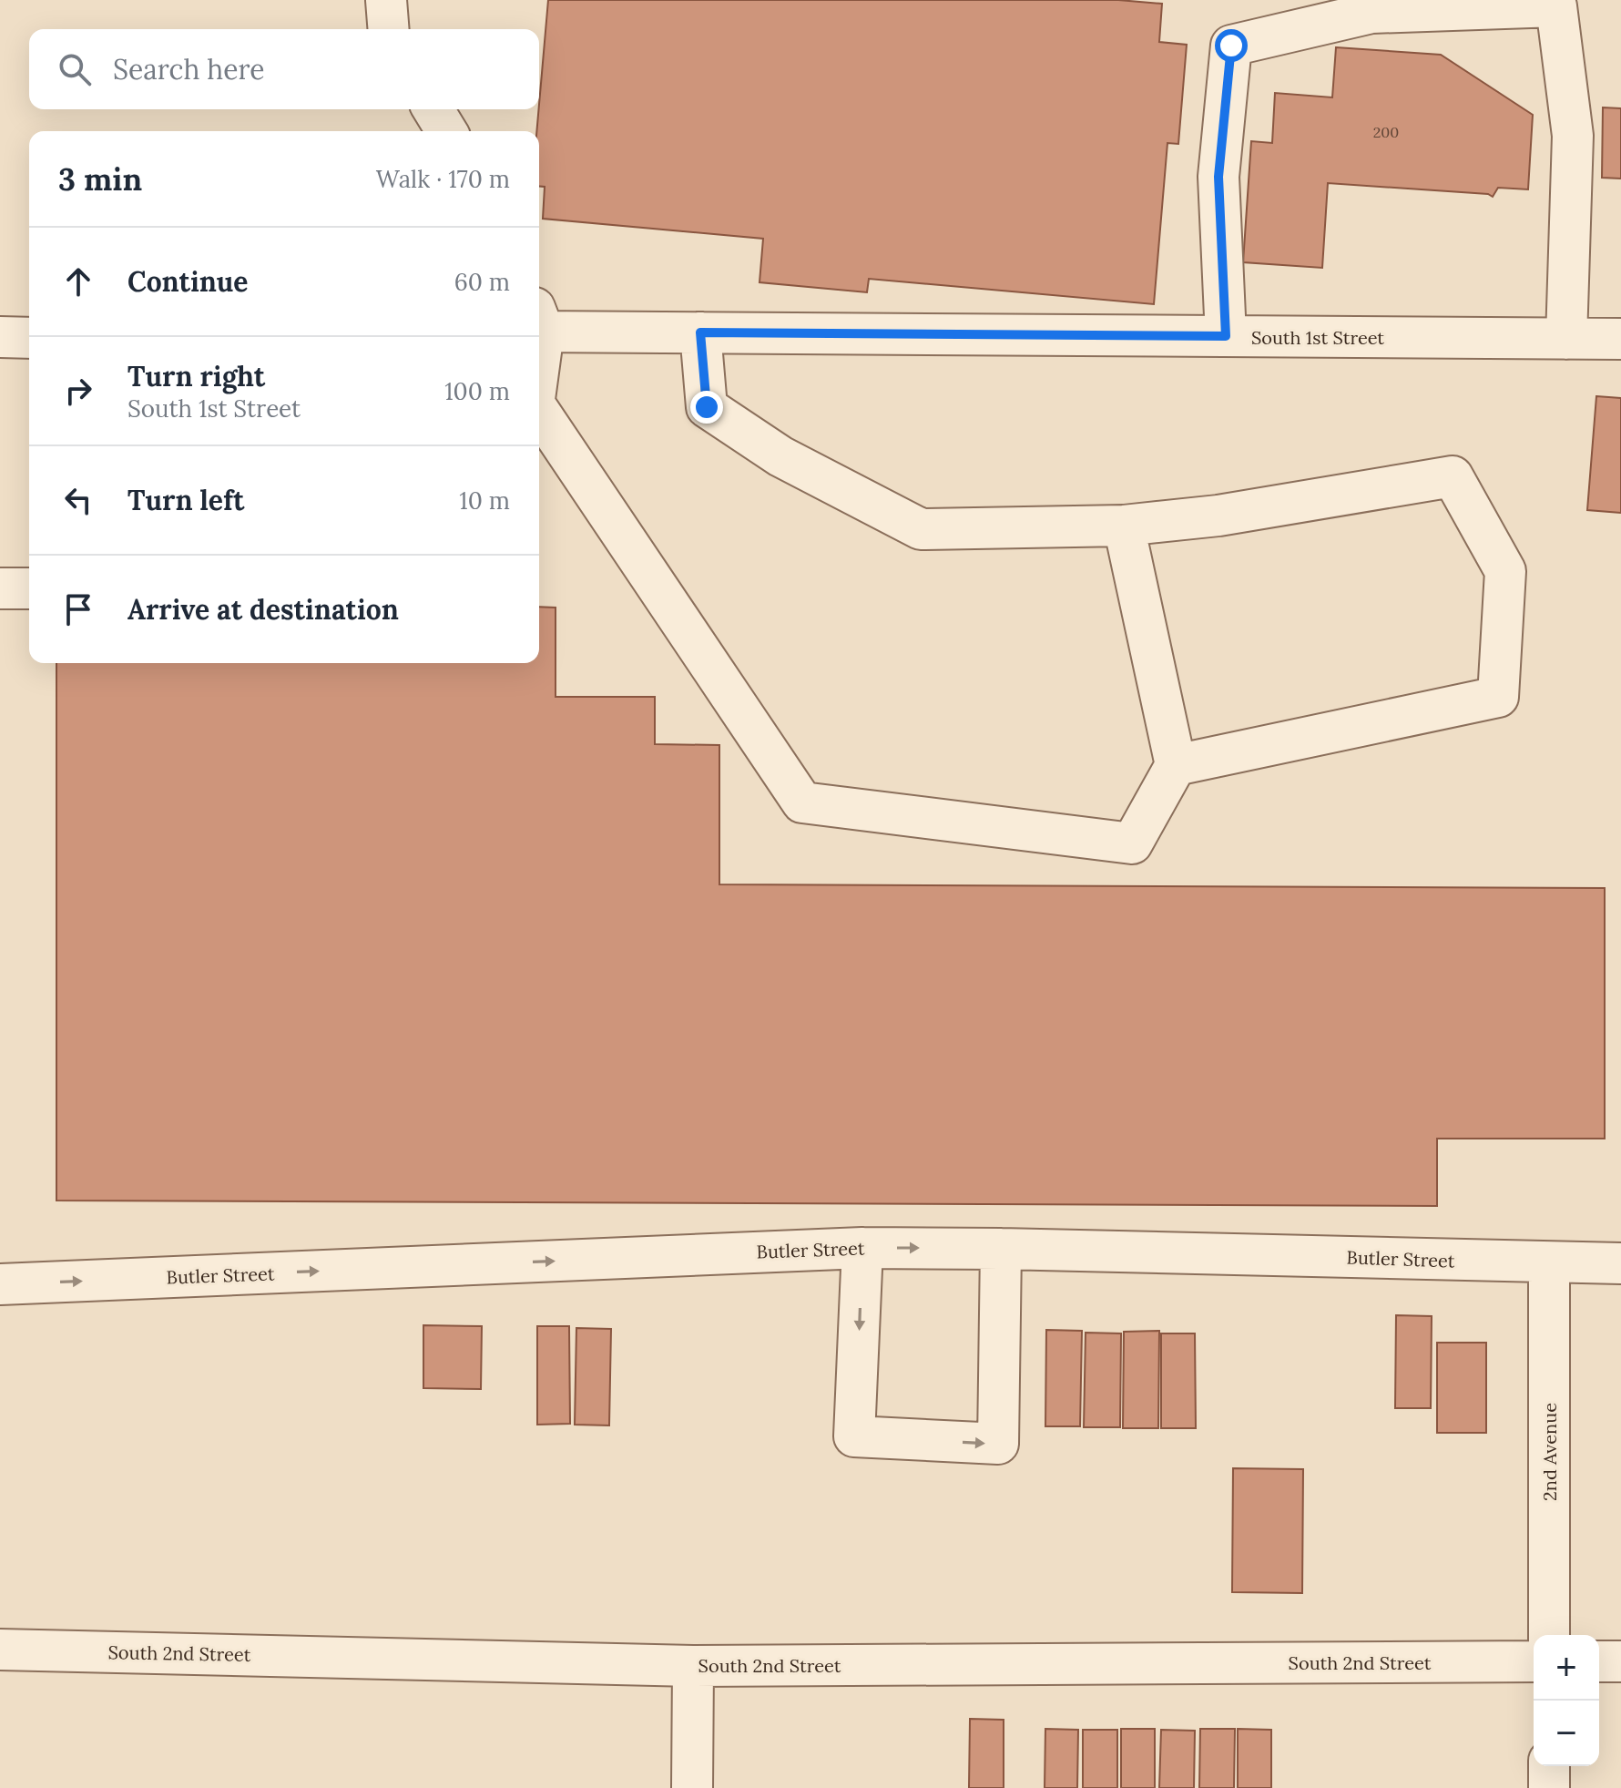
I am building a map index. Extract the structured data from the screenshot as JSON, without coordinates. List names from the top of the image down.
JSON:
{
  "streets": {
    "street": [
      "South 1st Street",
      "Butler Street",
      "2nd Avenue",
      "South 2nd Street"
    ]
  },
  "crossings": [
    ["Butler Street", "2nd Avenue"]
  ],
  "one_way": ["Butler Street"],
  "house_numbers": ["200"],
  "page": {
    "search": "Search here",
    "heading": ["3 min", "Walk · 170 m"],
    "list": [
      ["Continue", "60 m"],
      ["Turn right", "South 1st Street", "100 m"],
      ["Turn left", "10 m"],
      "Arrive at destination"
    ],
    "map_buttons": ["+", "−"]
  }
}
